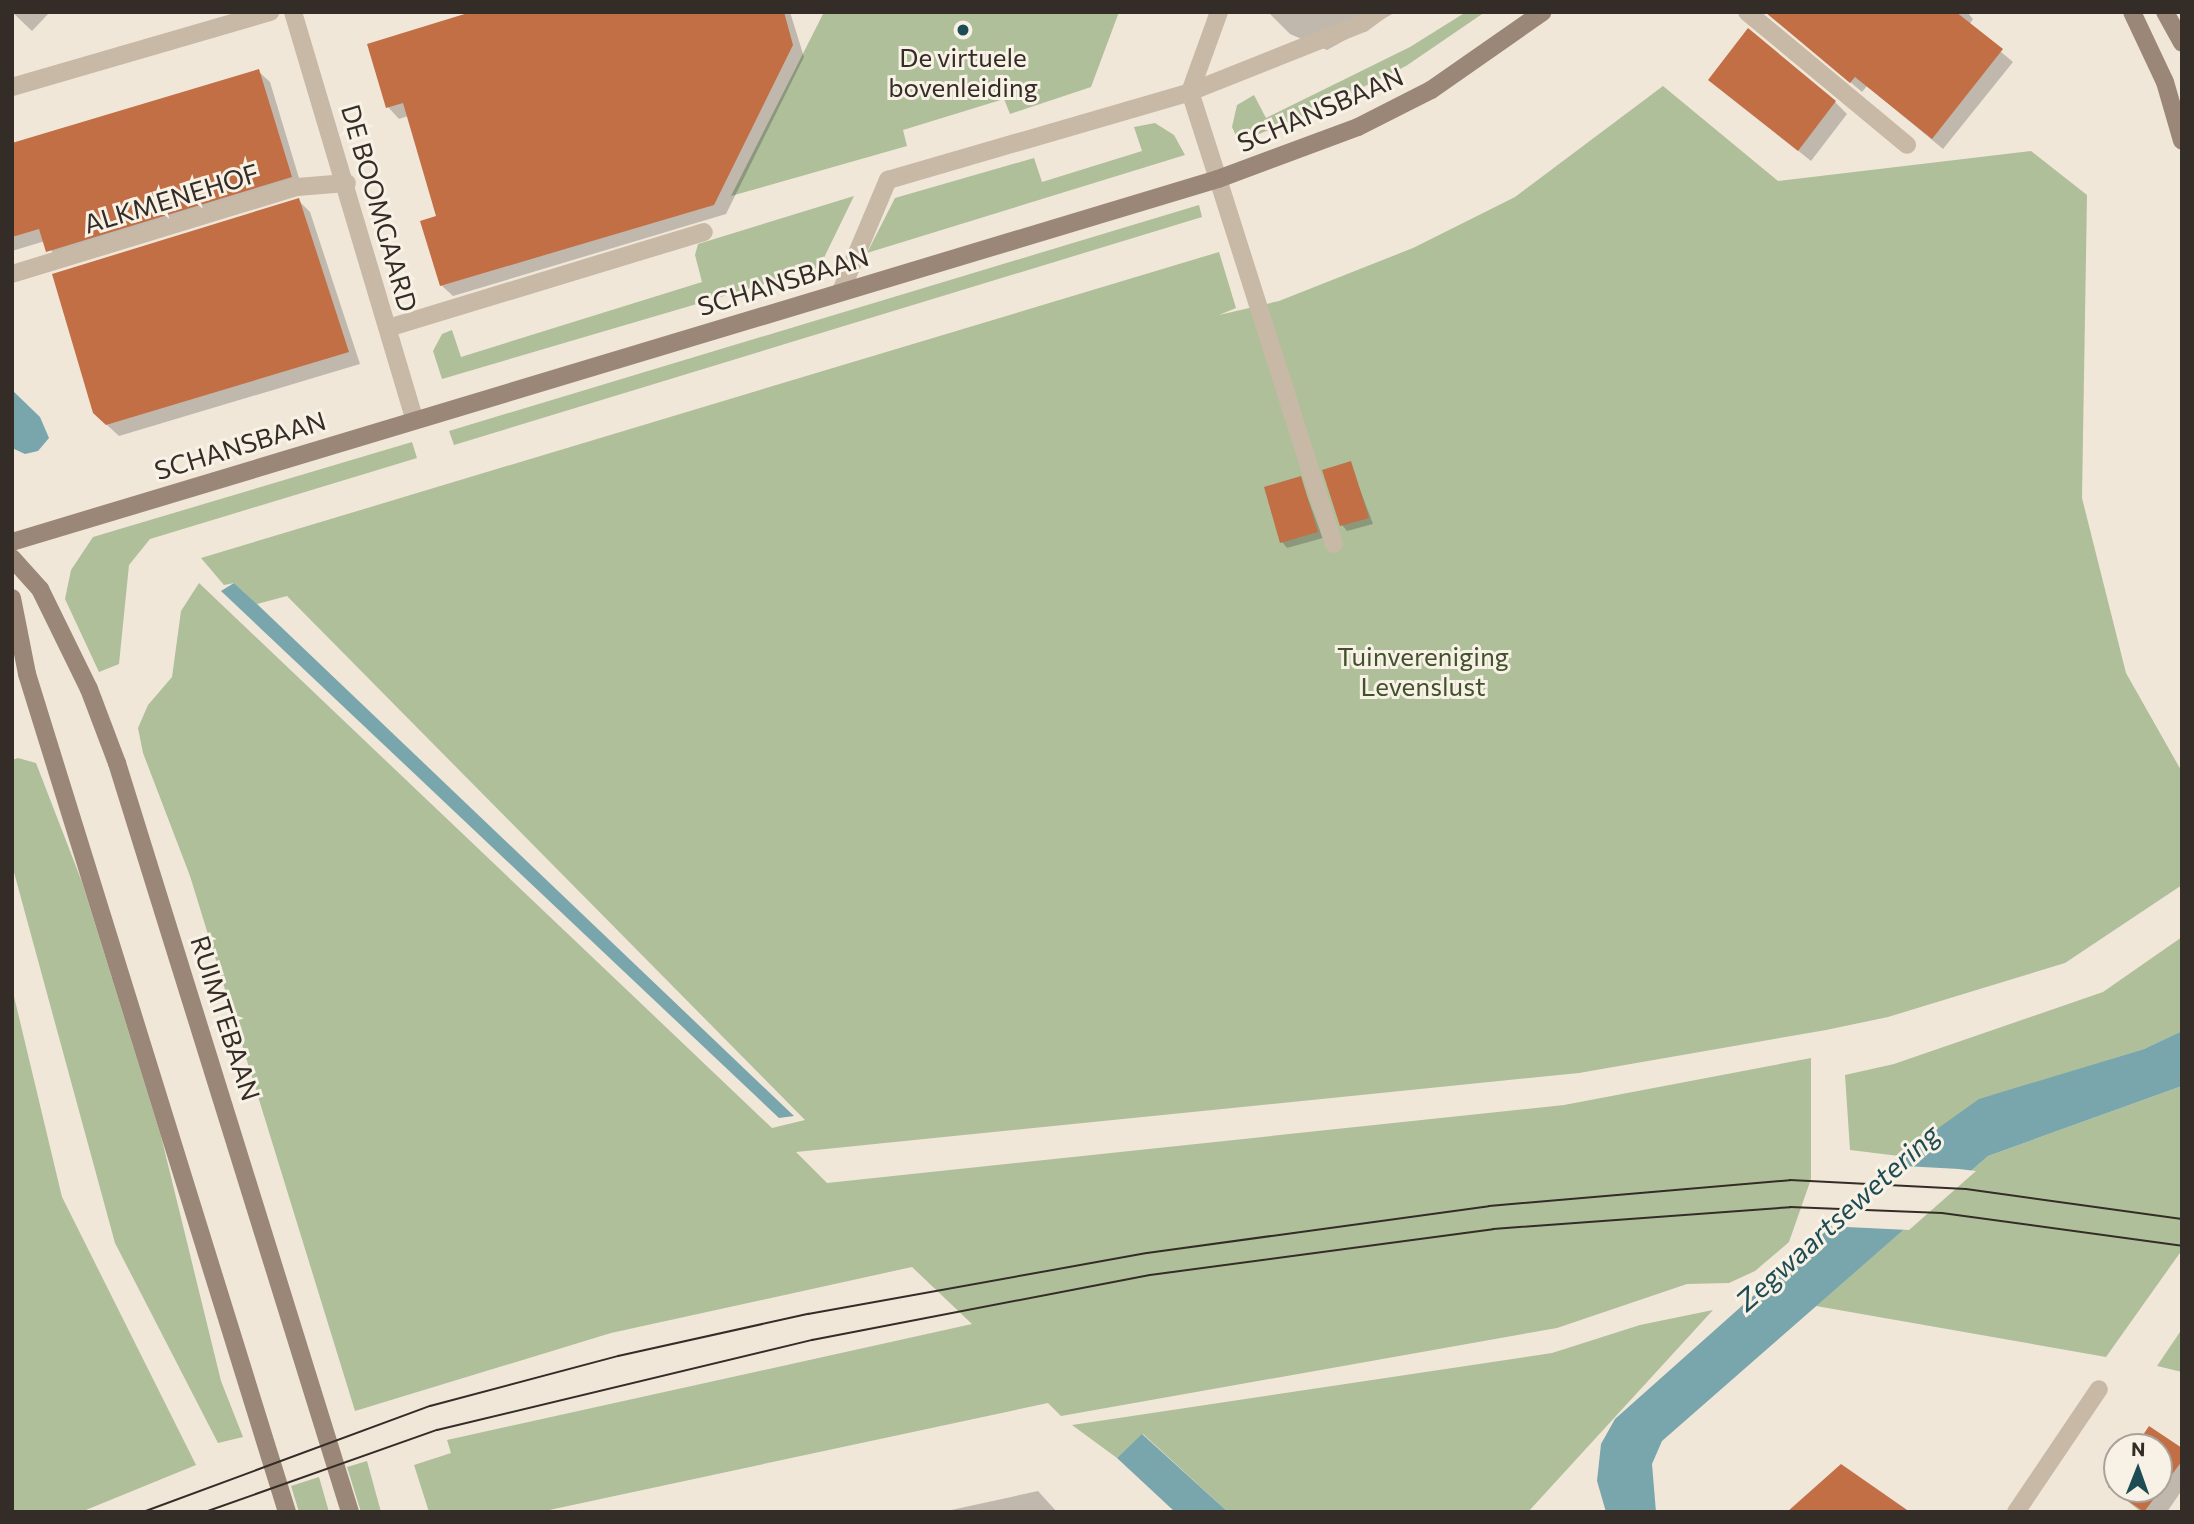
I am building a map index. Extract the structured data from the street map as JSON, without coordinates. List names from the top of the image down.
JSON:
{
  "streets": {
    "street": [
      "SCHANSBAAN",
      "ALKMENEHOF",
      "DE BOOMGAARD",
      "RUIMTEBAAN"
    ]
  },
  "crossings": [
    ["SCHANSBAAN", "DE BOOMGAARD"],
    ["ALKMENEHOF", "DE BOOMGAARD"]
  ],
  "water": ["Zegwaartsewetering"],
  "parks": ["Tuinvereniging Levenslust"],
  "places": ["De virtuele bovenleiding"],
  "north": "top"
}
